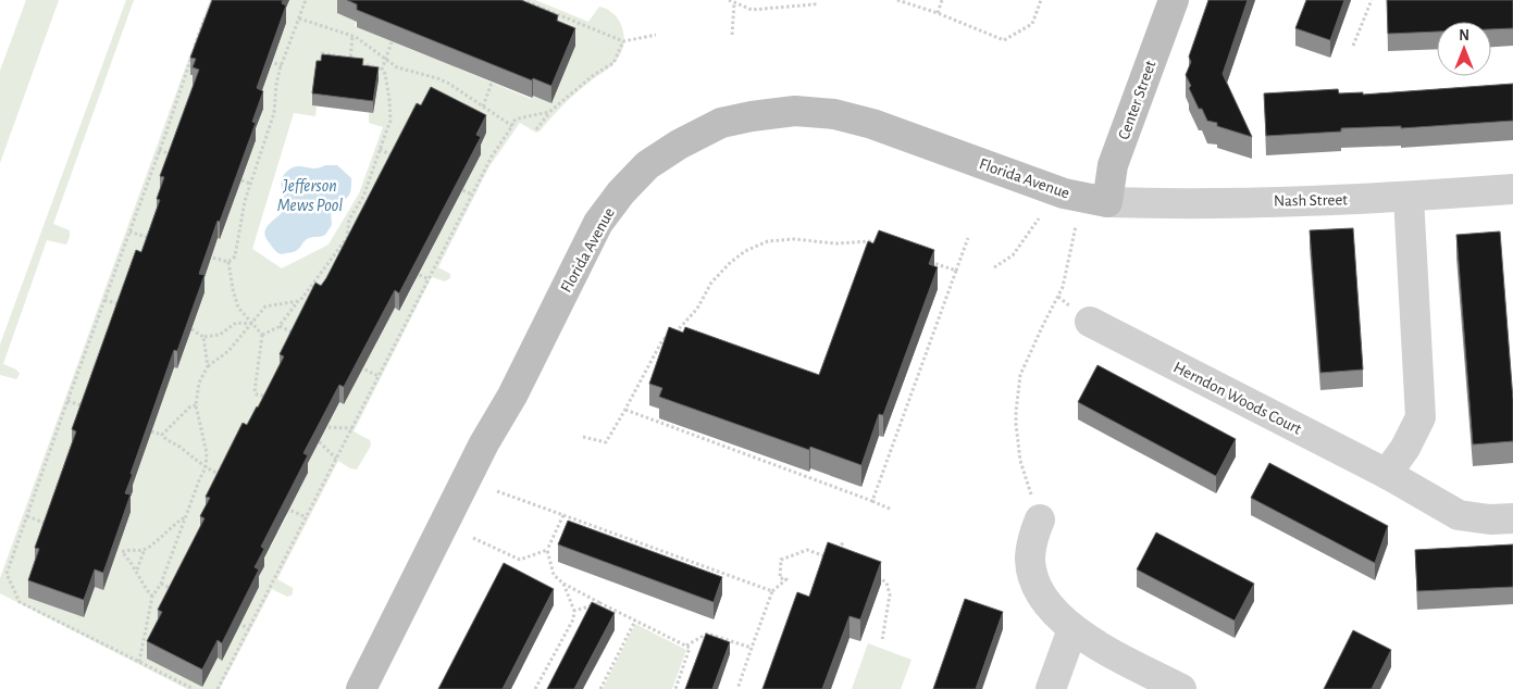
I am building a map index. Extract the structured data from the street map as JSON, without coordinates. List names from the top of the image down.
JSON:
{
  "streets": {
    "street": [
      "Center Street",
      "Florida Avenue",
      "Nash Street",
      "Herndon Woods Court"
    ]
  },
  "crossings": [
    ["Center Street", "Florida Avenue"],
    ["Center Street", "Nash Street"],
    ["Florida Avenue", "Nash Street"]
  ],
  "water": ["Jefferson Mews Pool"],
  "north": "top"
}
